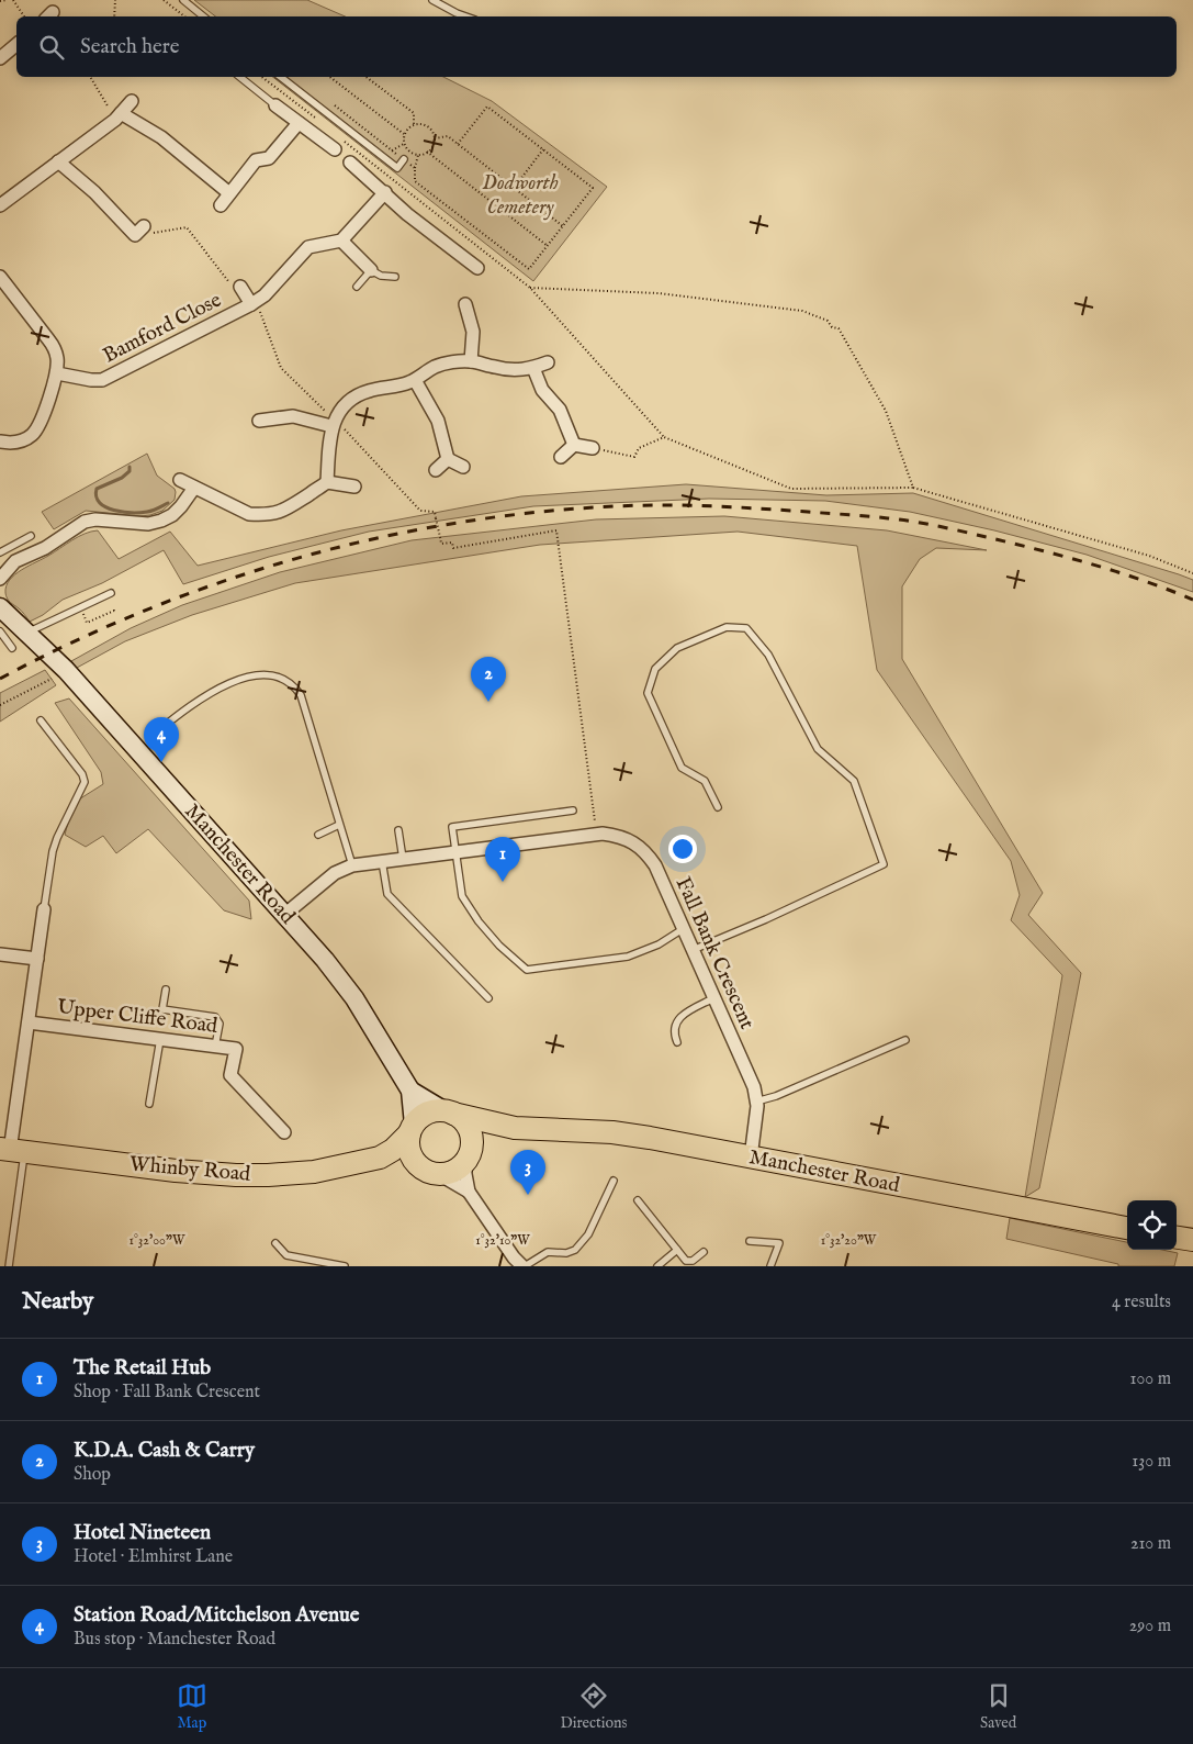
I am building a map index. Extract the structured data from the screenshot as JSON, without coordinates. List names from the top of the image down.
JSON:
{
  "streets": {
    "highway": ["Manchester Road", "Whinby Road"],
    "street": ["Bamford Close", "Fall Bank Crescent", "Upper Cliffe Road"]
  },
  "crossings": [
    ["Manchester Road", "Fall Bank Crescent"],
    ["Manchester Road", "Whinby Road"],
    ["Upper Cliffe Road", "Whinby Road"]
  ],
  "parks": ["Dodworth Cemetery"],
  "page": {
    "search": "Search here",
    "pins": [
      "2",
      "4",
      "1",
      "3"
    ],
    "heading": ["Nearby", "4 results"],
    "list": [
      {
        "mark": "1",
        "name": "The Retail Hub",
        "note": "Shop · Fall Bank Crescent",
        "value": "100 m"
      },
      {
        "mark": "2",
        "name": "K.D.A. Cash & Carry",
        "note": "Shop",
        "value": "130 m"
      },
      {
        "mark": "3",
        "name": "Hotel Nineteen",
        "note": "Hotel · Elmhirst Lane",
        "value": "210 m"
      },
      {
        "mark": "4",
        "name": "Station Road/Mitchelson Avenue",
        "note": "Bus stop · Manchester Road",
        "value": "290 m"
      }
    ],
    "nav": ["Map", "Directions", "Saved"]
  },
  "coordinates": ["1°32'00\"W", "1°32'10\"W", "1°32'20\"W"]
}
